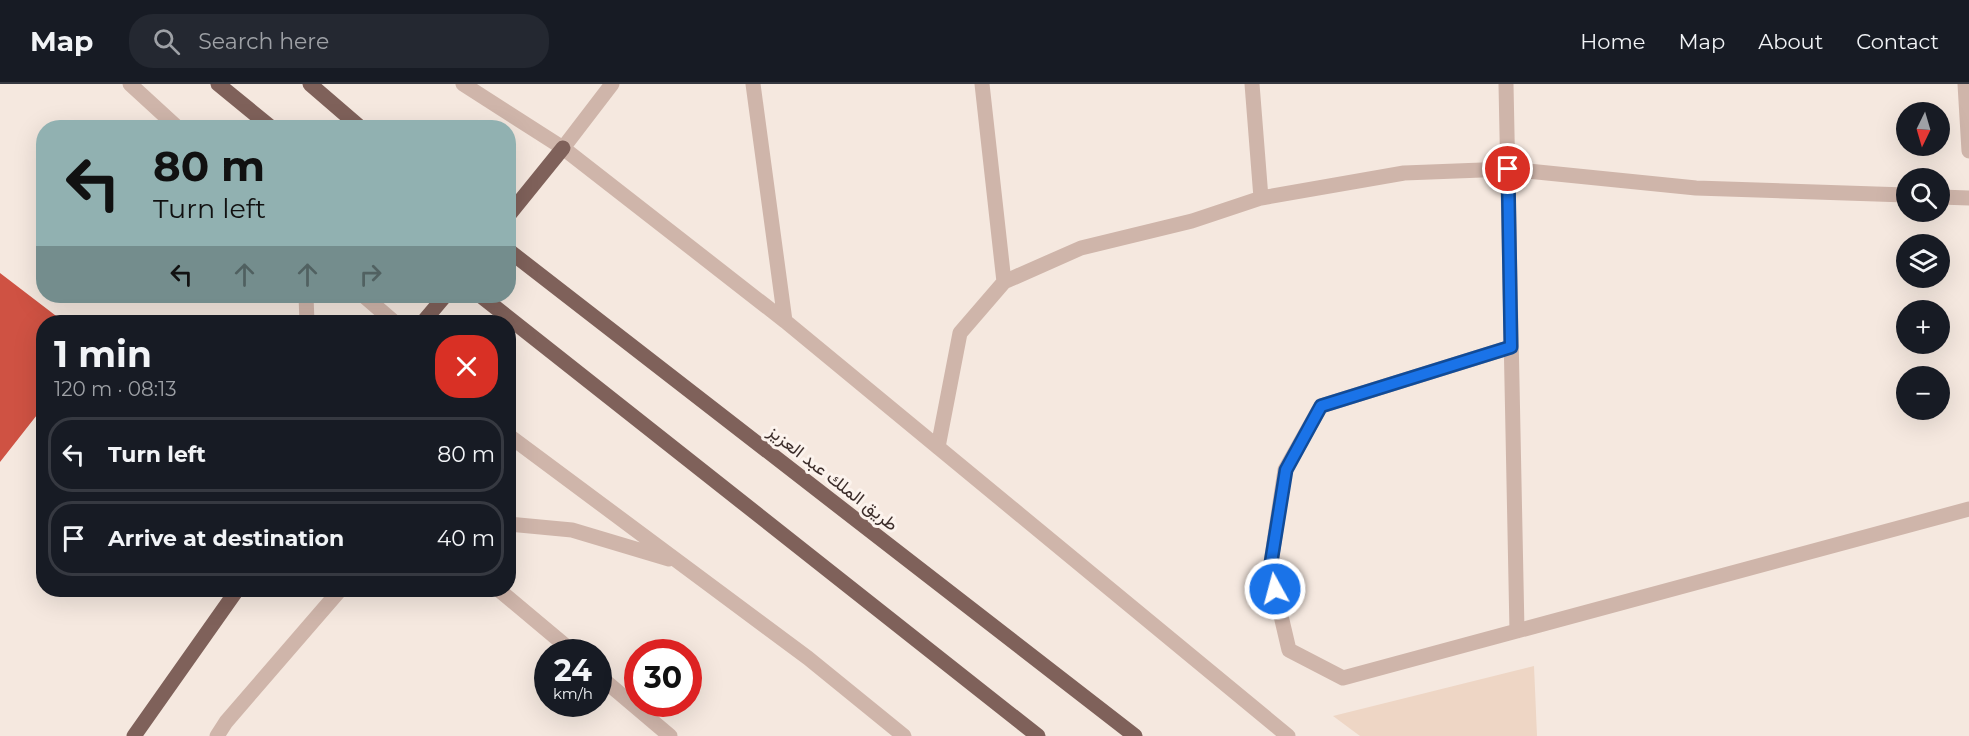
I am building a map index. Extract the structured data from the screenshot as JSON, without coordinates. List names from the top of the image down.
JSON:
{
  "streets": {
    "main road": ["طريق الملك عبد العزيز"]
  },
  "north": "bottom",
  "page": {
    "header": "Map",
    "search": "Search here",
    "nav": [
      "Home",
      "Map",
      "About",
      "Contact"
    ],
    "map_buttons": ["+", "−"],
    "turn": ["80 m", "Turn left"],
    "heading": ["1 min", "120 m · 08:13"],
    "list": [
      {
        "name": "Turn left",
        "value": "80 m"
      },
      {
        "name": "Arrive at destination",
        "value": "40 m"
      }
    ],
    "speed": "24 km/h",
    "limit": "30"
  }
}
